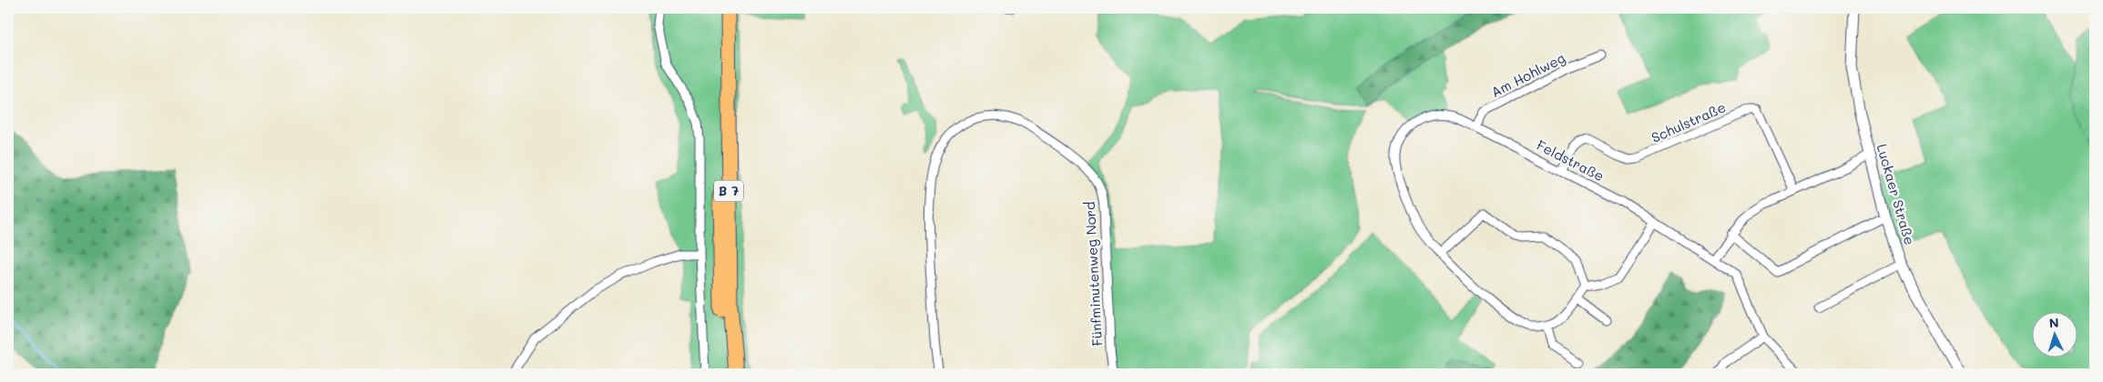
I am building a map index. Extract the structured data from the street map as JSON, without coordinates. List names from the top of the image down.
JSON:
{
  "streets": {
    "highway": ["B 7"],
    "street": [
      "Am Hohlweg",
      "Schulstraße",
      "Feldstraße",
      "Luckaer Straße",
      "Fünfminutenweg Nord"
    ]
  },
  "crossings": [
    ["Am Hohlweg", "Feldstraße"],
    ["Schulstraße", "Feldstraße"]
  ],
  "north": "top"
}
